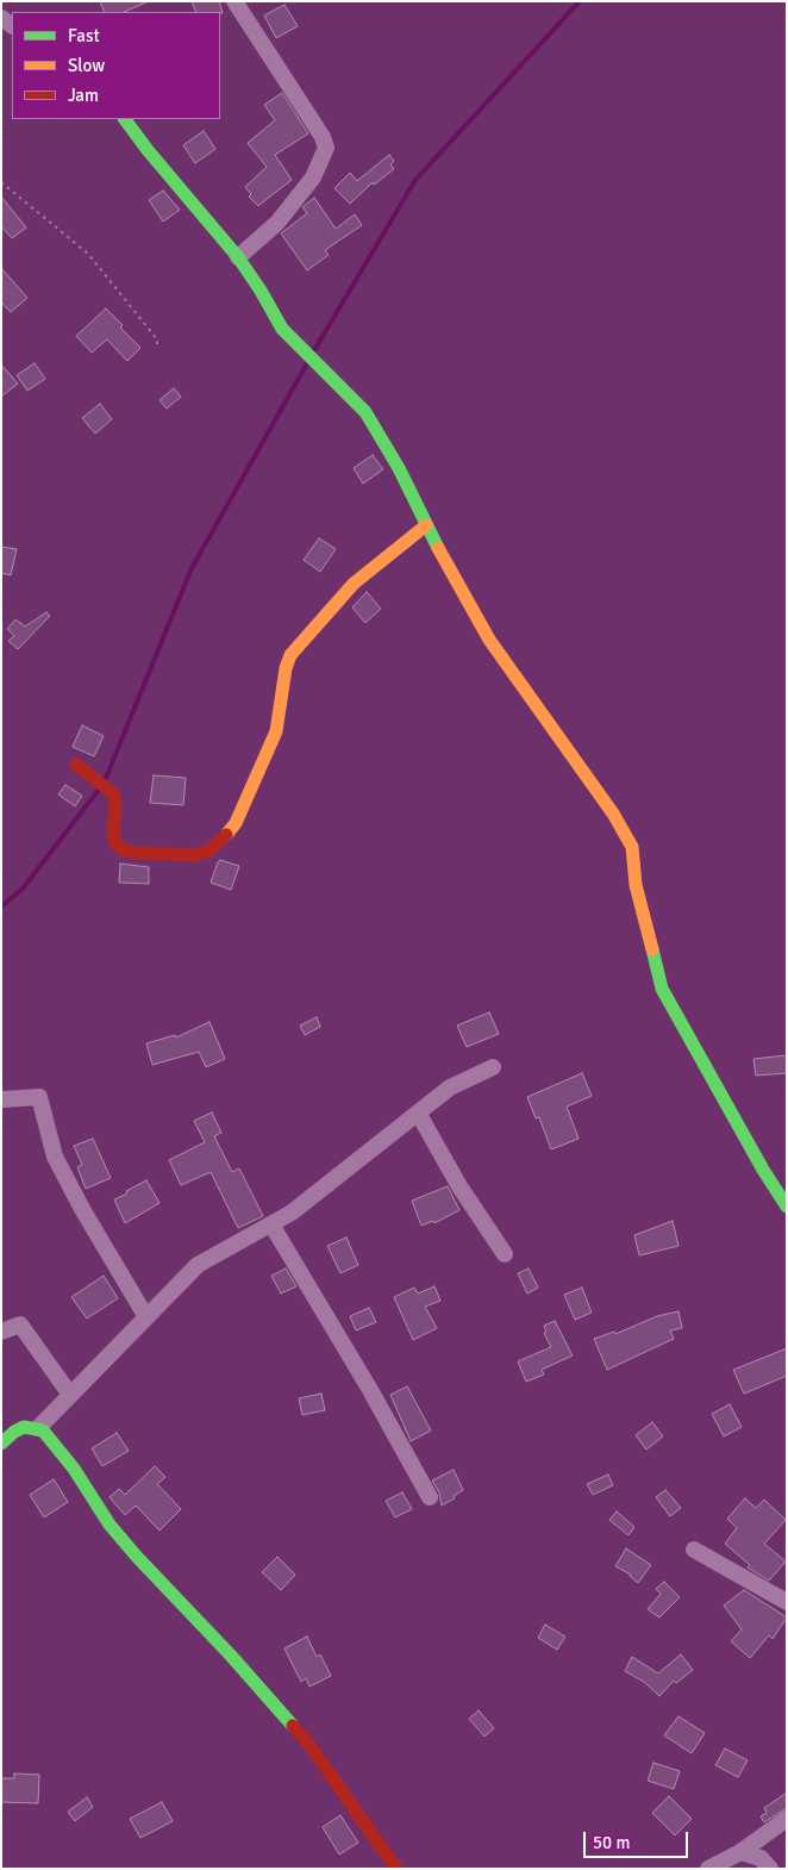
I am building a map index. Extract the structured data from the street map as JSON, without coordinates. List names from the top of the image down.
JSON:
{
  "legend": ["Fast", "Slow", "Jam"],
  "scale_bar": "50 m"
}
